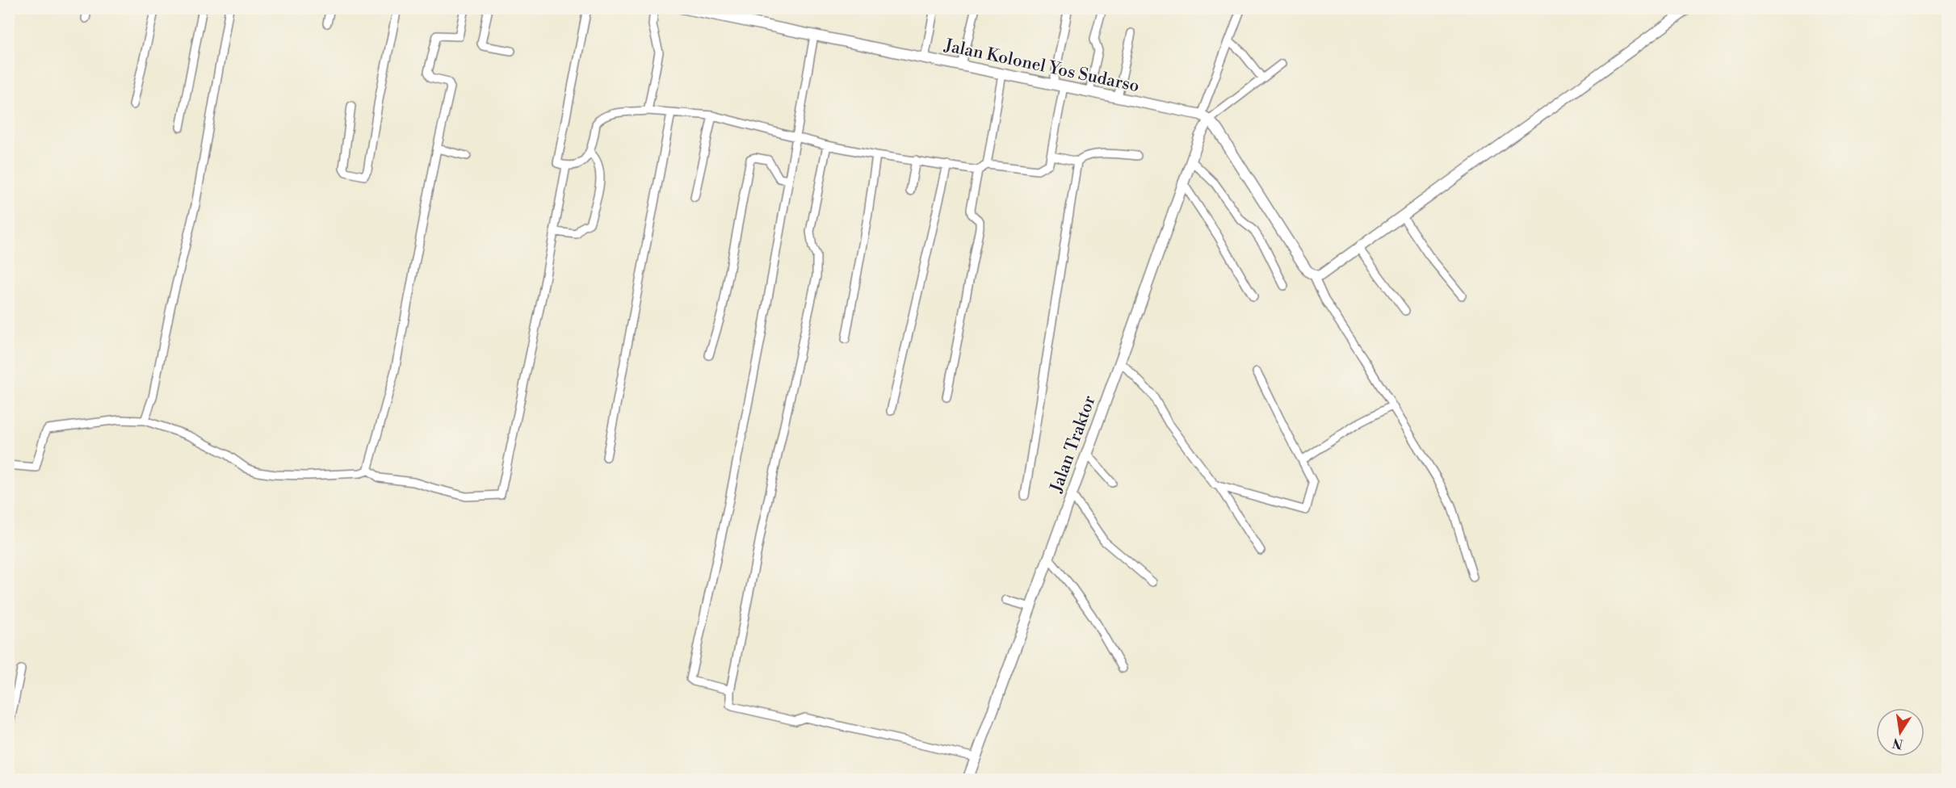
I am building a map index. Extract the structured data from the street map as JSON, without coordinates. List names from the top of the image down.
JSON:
{
  "streets": {
    "street": ["Jalan Kolonel Yos Sudarso", "Jalan Traktor"]
  },
  "crossings": [
    ["Jalan Kolonel Yos Sudarso", "Jalan Traktor"]
  ],
  "north": "bottom"
}
